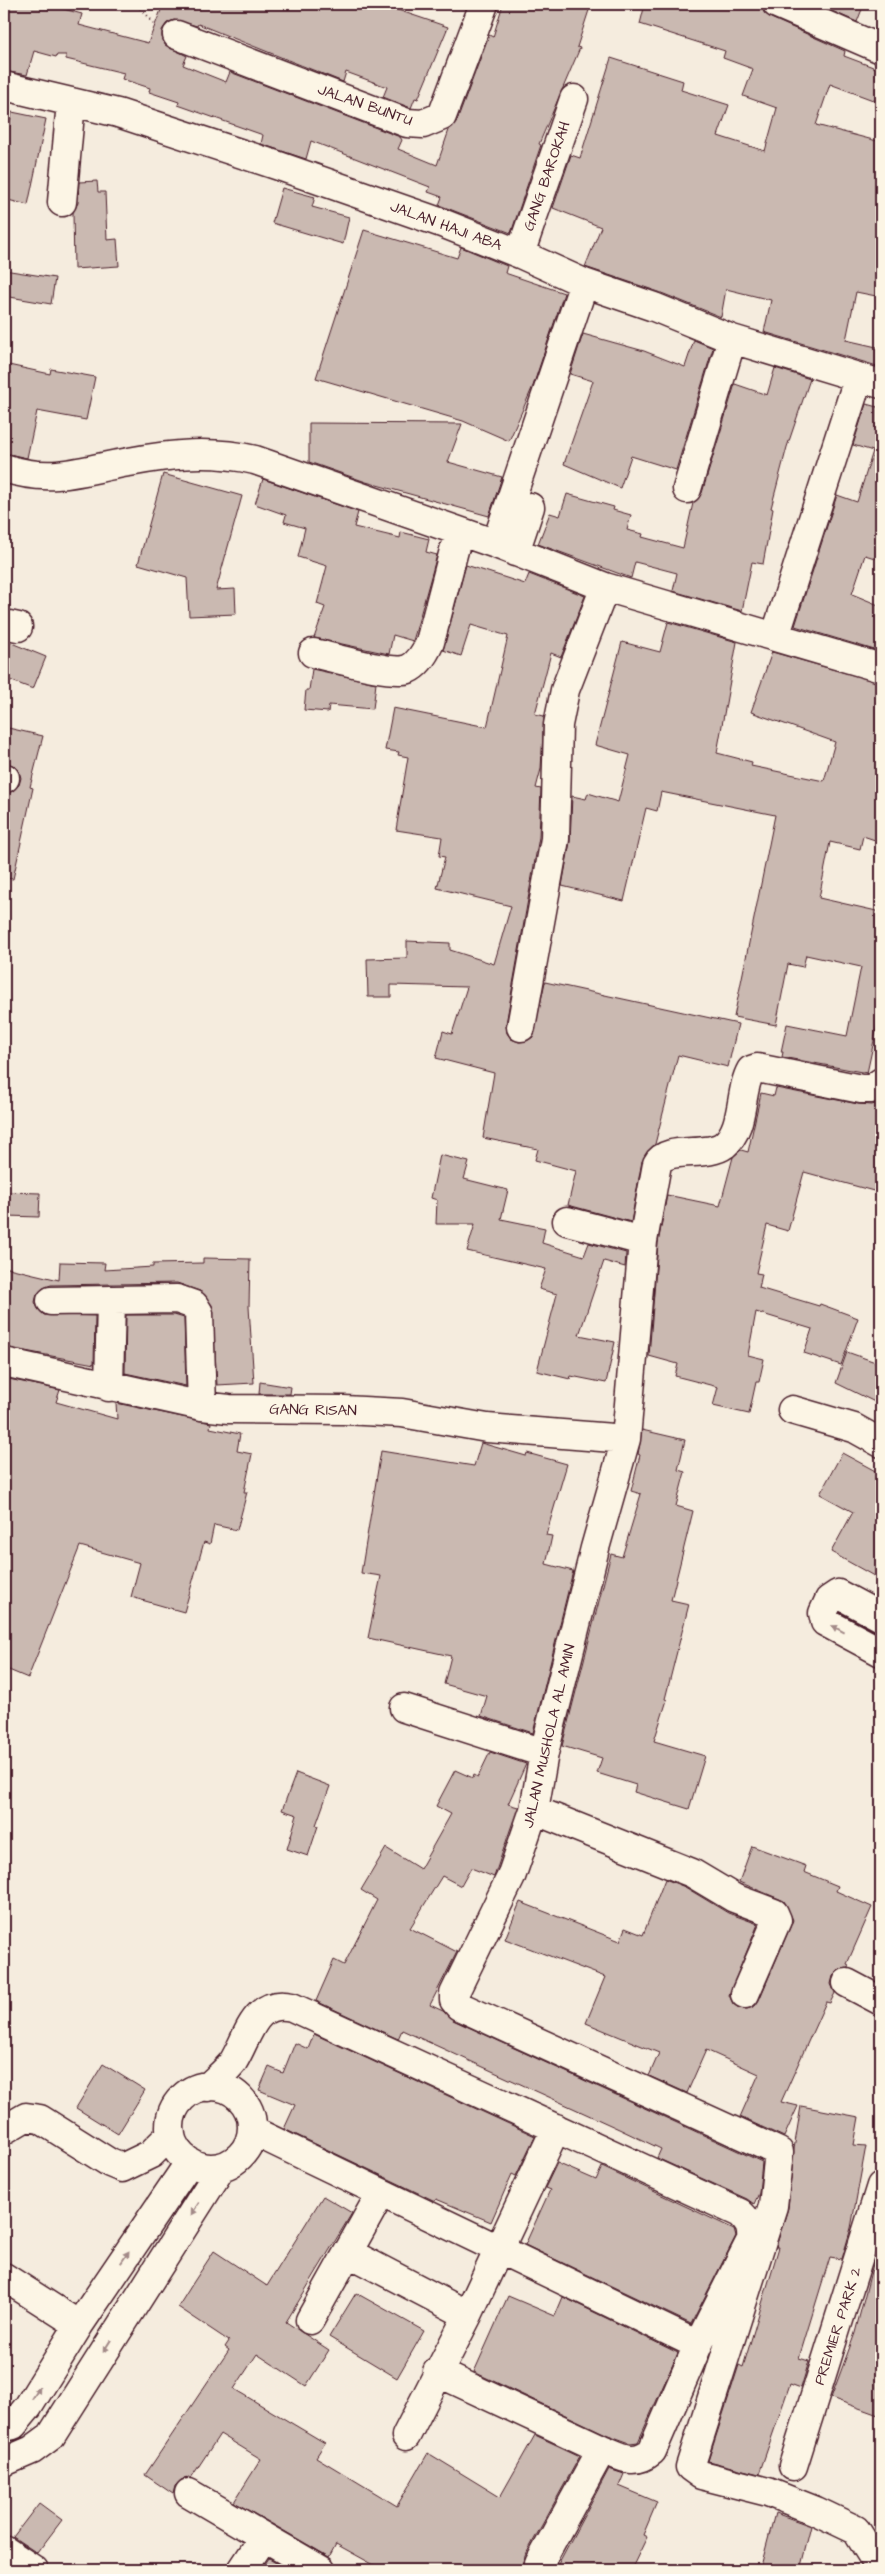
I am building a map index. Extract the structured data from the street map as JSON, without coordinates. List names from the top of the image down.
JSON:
{
  "streets": {
    "street": [
      "JALAN BUNTU",
      "GANG BAROKAH",
      "JALAN HAJI ABA",
      "GANG RISAN",
      "JALAN MUSHOLA AL AMIN",
      "PREMIER PARK 2"
    ]
  },
  "crossings": [
    ["GANG BAROKAH", "JALAN HAJI ABA"],
    ["GANG RISAN", "JALAN MUSHOLA AL AMIN"]
  ]
}
